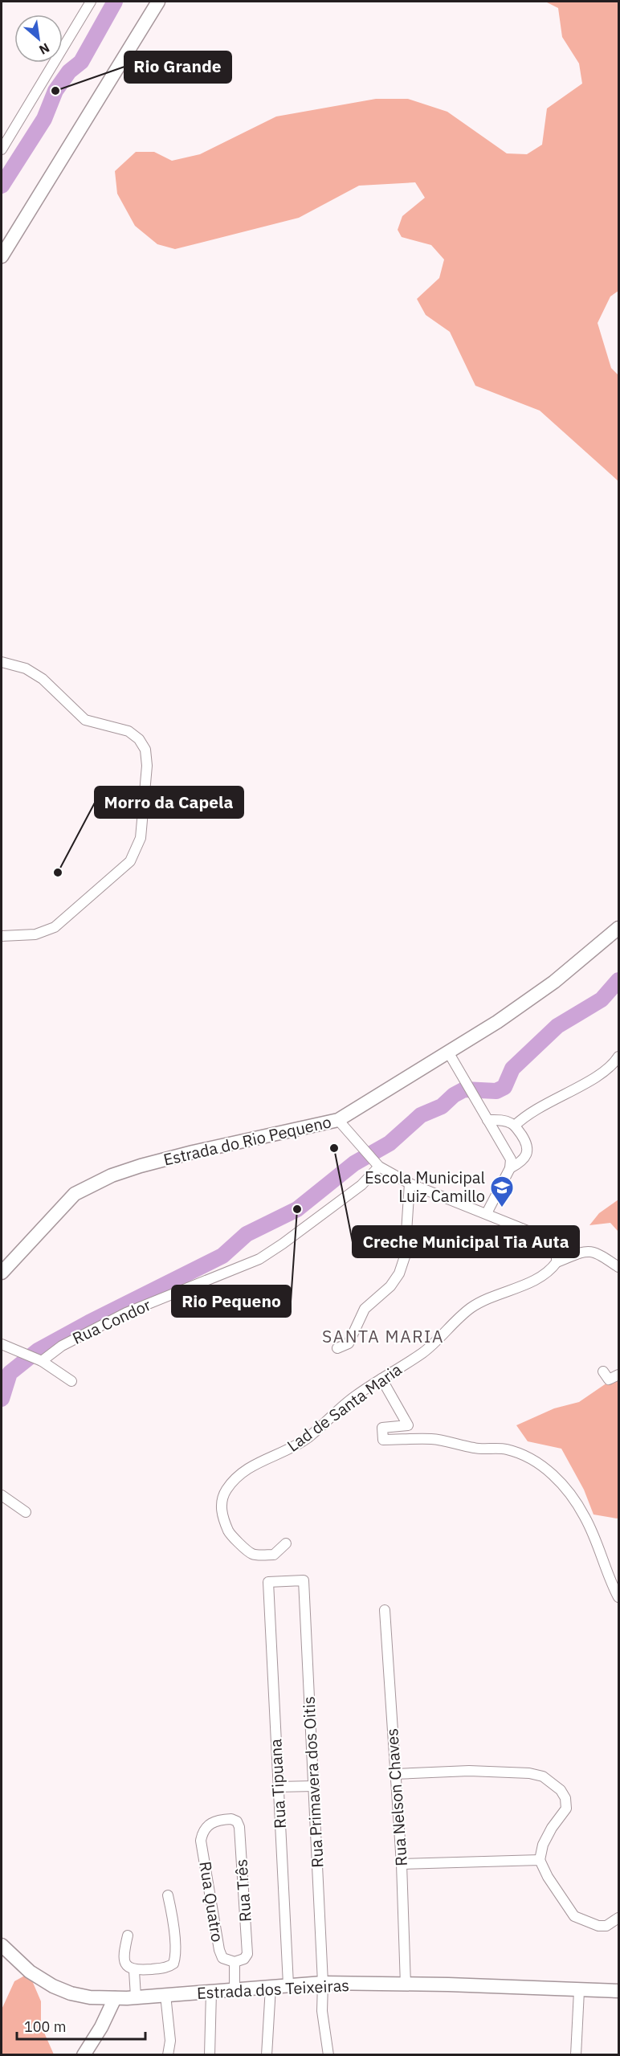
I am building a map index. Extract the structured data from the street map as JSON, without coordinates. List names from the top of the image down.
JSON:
{
  "streets": {
    "street": [
      "Estrada do Rio Pequeno",
      "Rua Condor",
      "Lad de Santa Maria",
      "Rua Primavera dos Oitis",
      "Rua Tipuana",
      "Rua Nelson Chaves",
      "Rua Três",
      "Rua Quatro",
      "Estrada dos Teixeiras"
    ]
  },
  "crossings": [
    ["Rua Primavera dos Oitis", "Rua Tipuana"],
    ["Rua Primavera dos Oitis", "Estrada dos Teixeiras"],
    ["Rua Tipuana", "Estrada dos Teixeiras"],
    ["Rua Nelson Chaves", "Estrada dos Teixeiras"],
    ["Rua Três", "Rua Quatro"]
  ],
  "districts": ["SANTA MARIA"],
  "places": {
    "other": [
      "Rio Grande",
      "Morro da Capela",
      "Creche Municipal Tia Auta",
      "Rio Pequeno"
    ],
    "school or university": ["Escola Municipal Luiz Camillo"]
  },
  "scale_bar": "100 m",
  "north": "bottom right"
}
